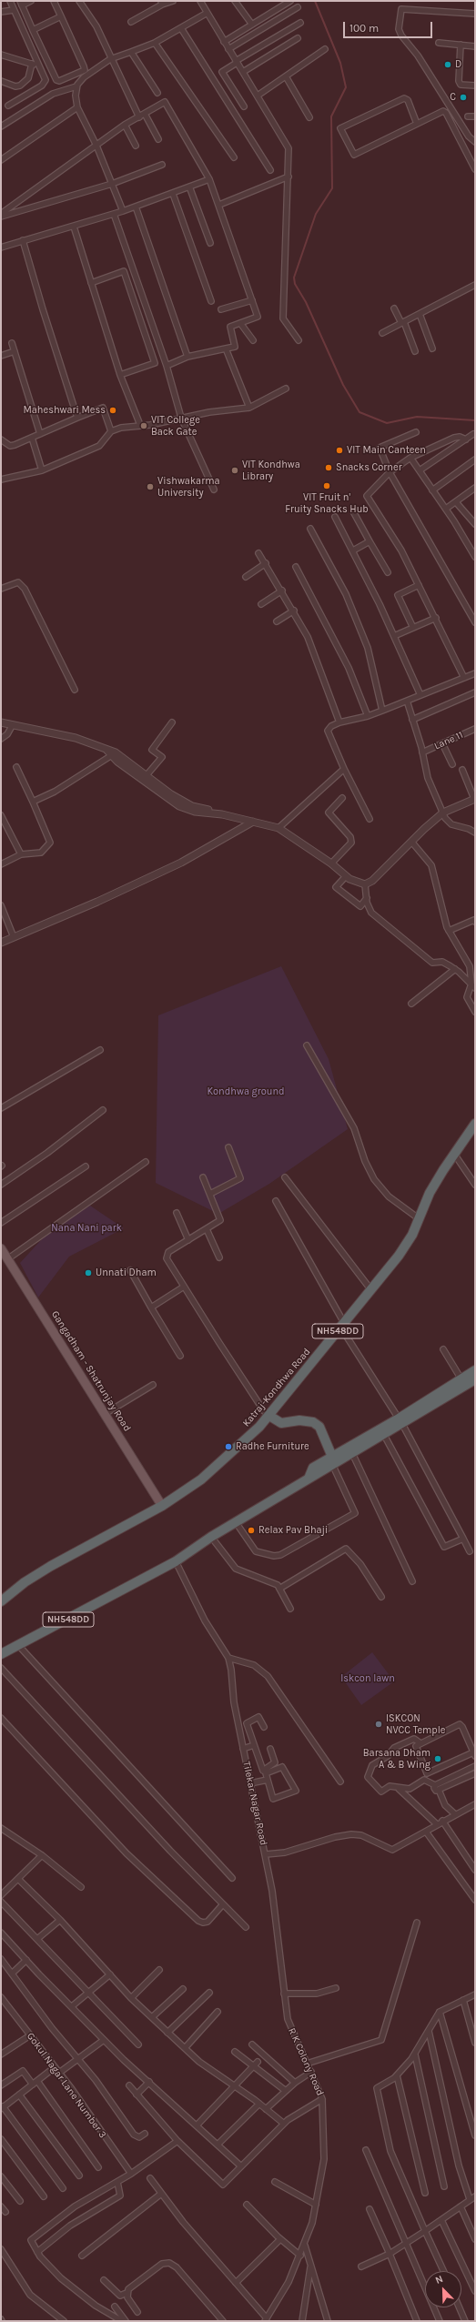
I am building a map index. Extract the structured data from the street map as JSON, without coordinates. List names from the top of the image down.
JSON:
{
  "streets": {
    "highway": ["NH548DD", "Katraj-Kondhwa Road"],
    "main road": ["Gangadham - Shatrunjay Road"],
    "street": [
      "Lane 11",
      "Tilekar Nagar Road",
      "R K Colony Road",
      "Gokul Nagar Lane Number 3"
    ]
  },
  "crossings": [
    ["NH548DD", "Tilekar Nagar Road"],
    ["Gangadham - Shatrunjay Road", "Katraj-Kondhwa Road"],
    ["Tilekar Nagar Road", "R K Colony Road"]
  ],
  "parks": ["Kondhwa ground", "Nana Nani park", "Iskcon lawn"],
  "places": [
    "D",
    "C",
    "Maheshwari Mess",
    "VIT College Back Gate",
    "VIT Main Canteen",
    "Snacks Corner",
    "VIT Kondhwa Library",
    "VIT Fruit n' Fruity Snacks Hub",
    "Vishwakarma University",
    "Unnati Dham",
    "Radhe Furniture",
    "Relax Pav Bhaji",
    "ISKCON NVCC Temple",
    "Barsana Dham A & B Wing"
  ],
  "scale_bar": "100 m",
  "north": "top left"
}
